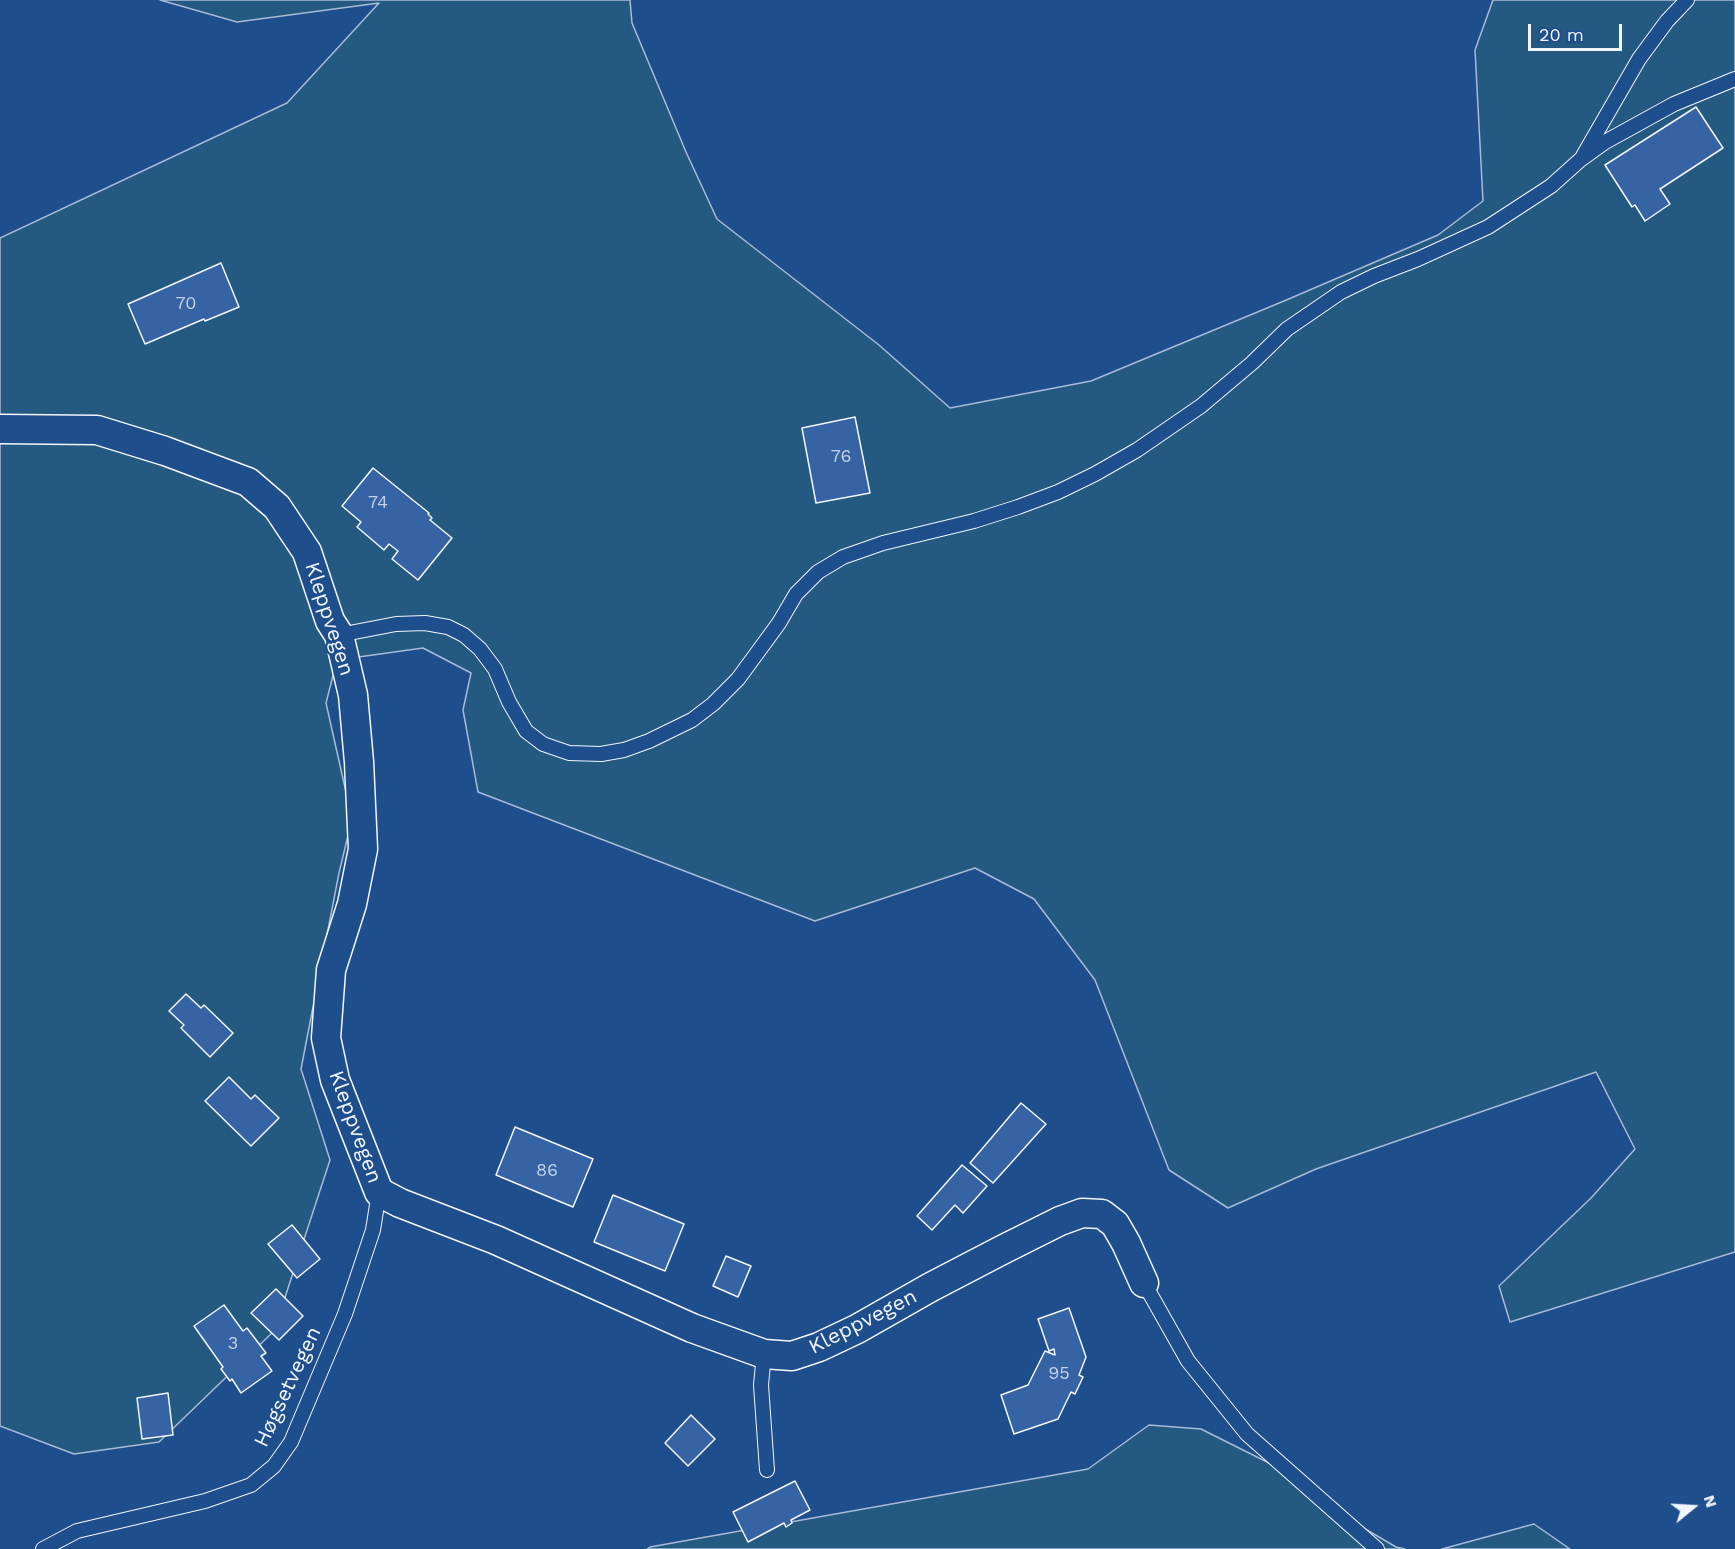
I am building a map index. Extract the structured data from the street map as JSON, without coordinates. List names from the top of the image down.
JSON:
{
  "streets": {
    "street": ["Kleppvegen"],
    "lane": ["Høgsetvegen"]
  },
  "crossings": [
    ["Kleppvegen", "Høgsetvegen"]
  ],
  "house_numbers": [
    "70",
    "76",
    "74",
    "86",
    "3",
    "95"
  ],
  "scale_bar": "20 m",
  "north": "right"
}
